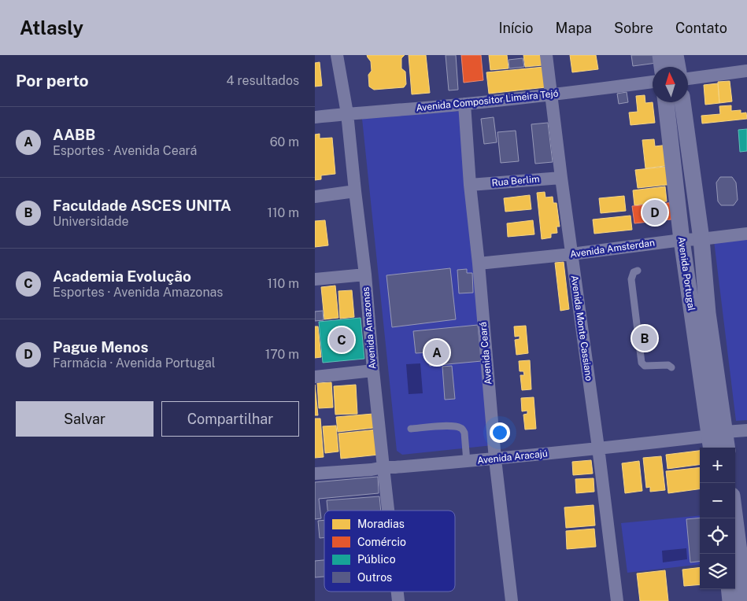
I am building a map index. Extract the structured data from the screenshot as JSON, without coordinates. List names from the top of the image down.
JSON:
{
  "streets": {
    "street": [
      "Avenida Compositor Limeira Tejó",
      "Rua Berlim",
      "Avenida Amsterdan",
      "Avenida Portugal",
      "Avenida Amazonas",
      "Avenida Monte Cassiano",
      "Avenida Ceará",
      "Avenida Aracajú"
    ]
  },
  "crossings": [
    ["Avenida Compositor Limeira Tejó", "Avenida Amazonas"],
    ["Avenida Compositor Limeira Tejó", "Avenida Monte Cassiano"],
    ["Avenida Compositor Limeira Tejó", "Avenida Ceará"],
    ["Rua Berlim", "Avenida Monte Cassiano"],
    ["Rua Berlim", "Avenida Ceará"],
    ["Avenida Amsterdan", "Avenida Portugal"],
    ["Avenida Amsterdan", "Avenida Monte Cassiano"],
    ["Avenida Amsterdan", "Avenida Ceará"],
    ["Avenida Portugal", "Avenida Aracajú"],
    ["Avenida Amazonas", "Avenida Aracajú"],
    ["Avenida Monte Cassiano", "Avenida Aracajú"],
    ["Avenida Ceará", "Avenida Aracajú"]
  ],
  "legend": [
    "Moradias",
    "Comércio",
    "Público",
    "Outros"
  ],
  "north": "top",
  "page": {
    "header": "Atlasly",
    "nav": [
      "Início",
      "Mapa",
      "Sobre",
      "Contato"
    ],
    "heading": ["Por perto", "4 resultados"],
    "list": [
      {
        "mark": "A",
        "name": "AABB",
        "note": "Esportes · Avenida Ceará",
        "value": "60 m"
      },
      {
        "mark": "B",
        "name": "Faculdade ASCES UNITA",
        "note": "Universidade",
        "value": "110 m"
      },
      {
        "mark": "C",
        "name": "Academia Evolução",
        "note": "Esportes · Avenida Amazonas",
        "value": "110 m"
      },
      {
        "mark": "D",
        "name": "Pague Menos",
        "note": "Farmácia · Avenida Portugal",
        "value": "170 m"
      }
    ],
    "pins": [
      "D",
      "B",
      "C",
      "A"
    ],
    "buttons": ["Salvar", "Compartilhar"],
    "map_buttons": ["+", "−"]
  }
}
